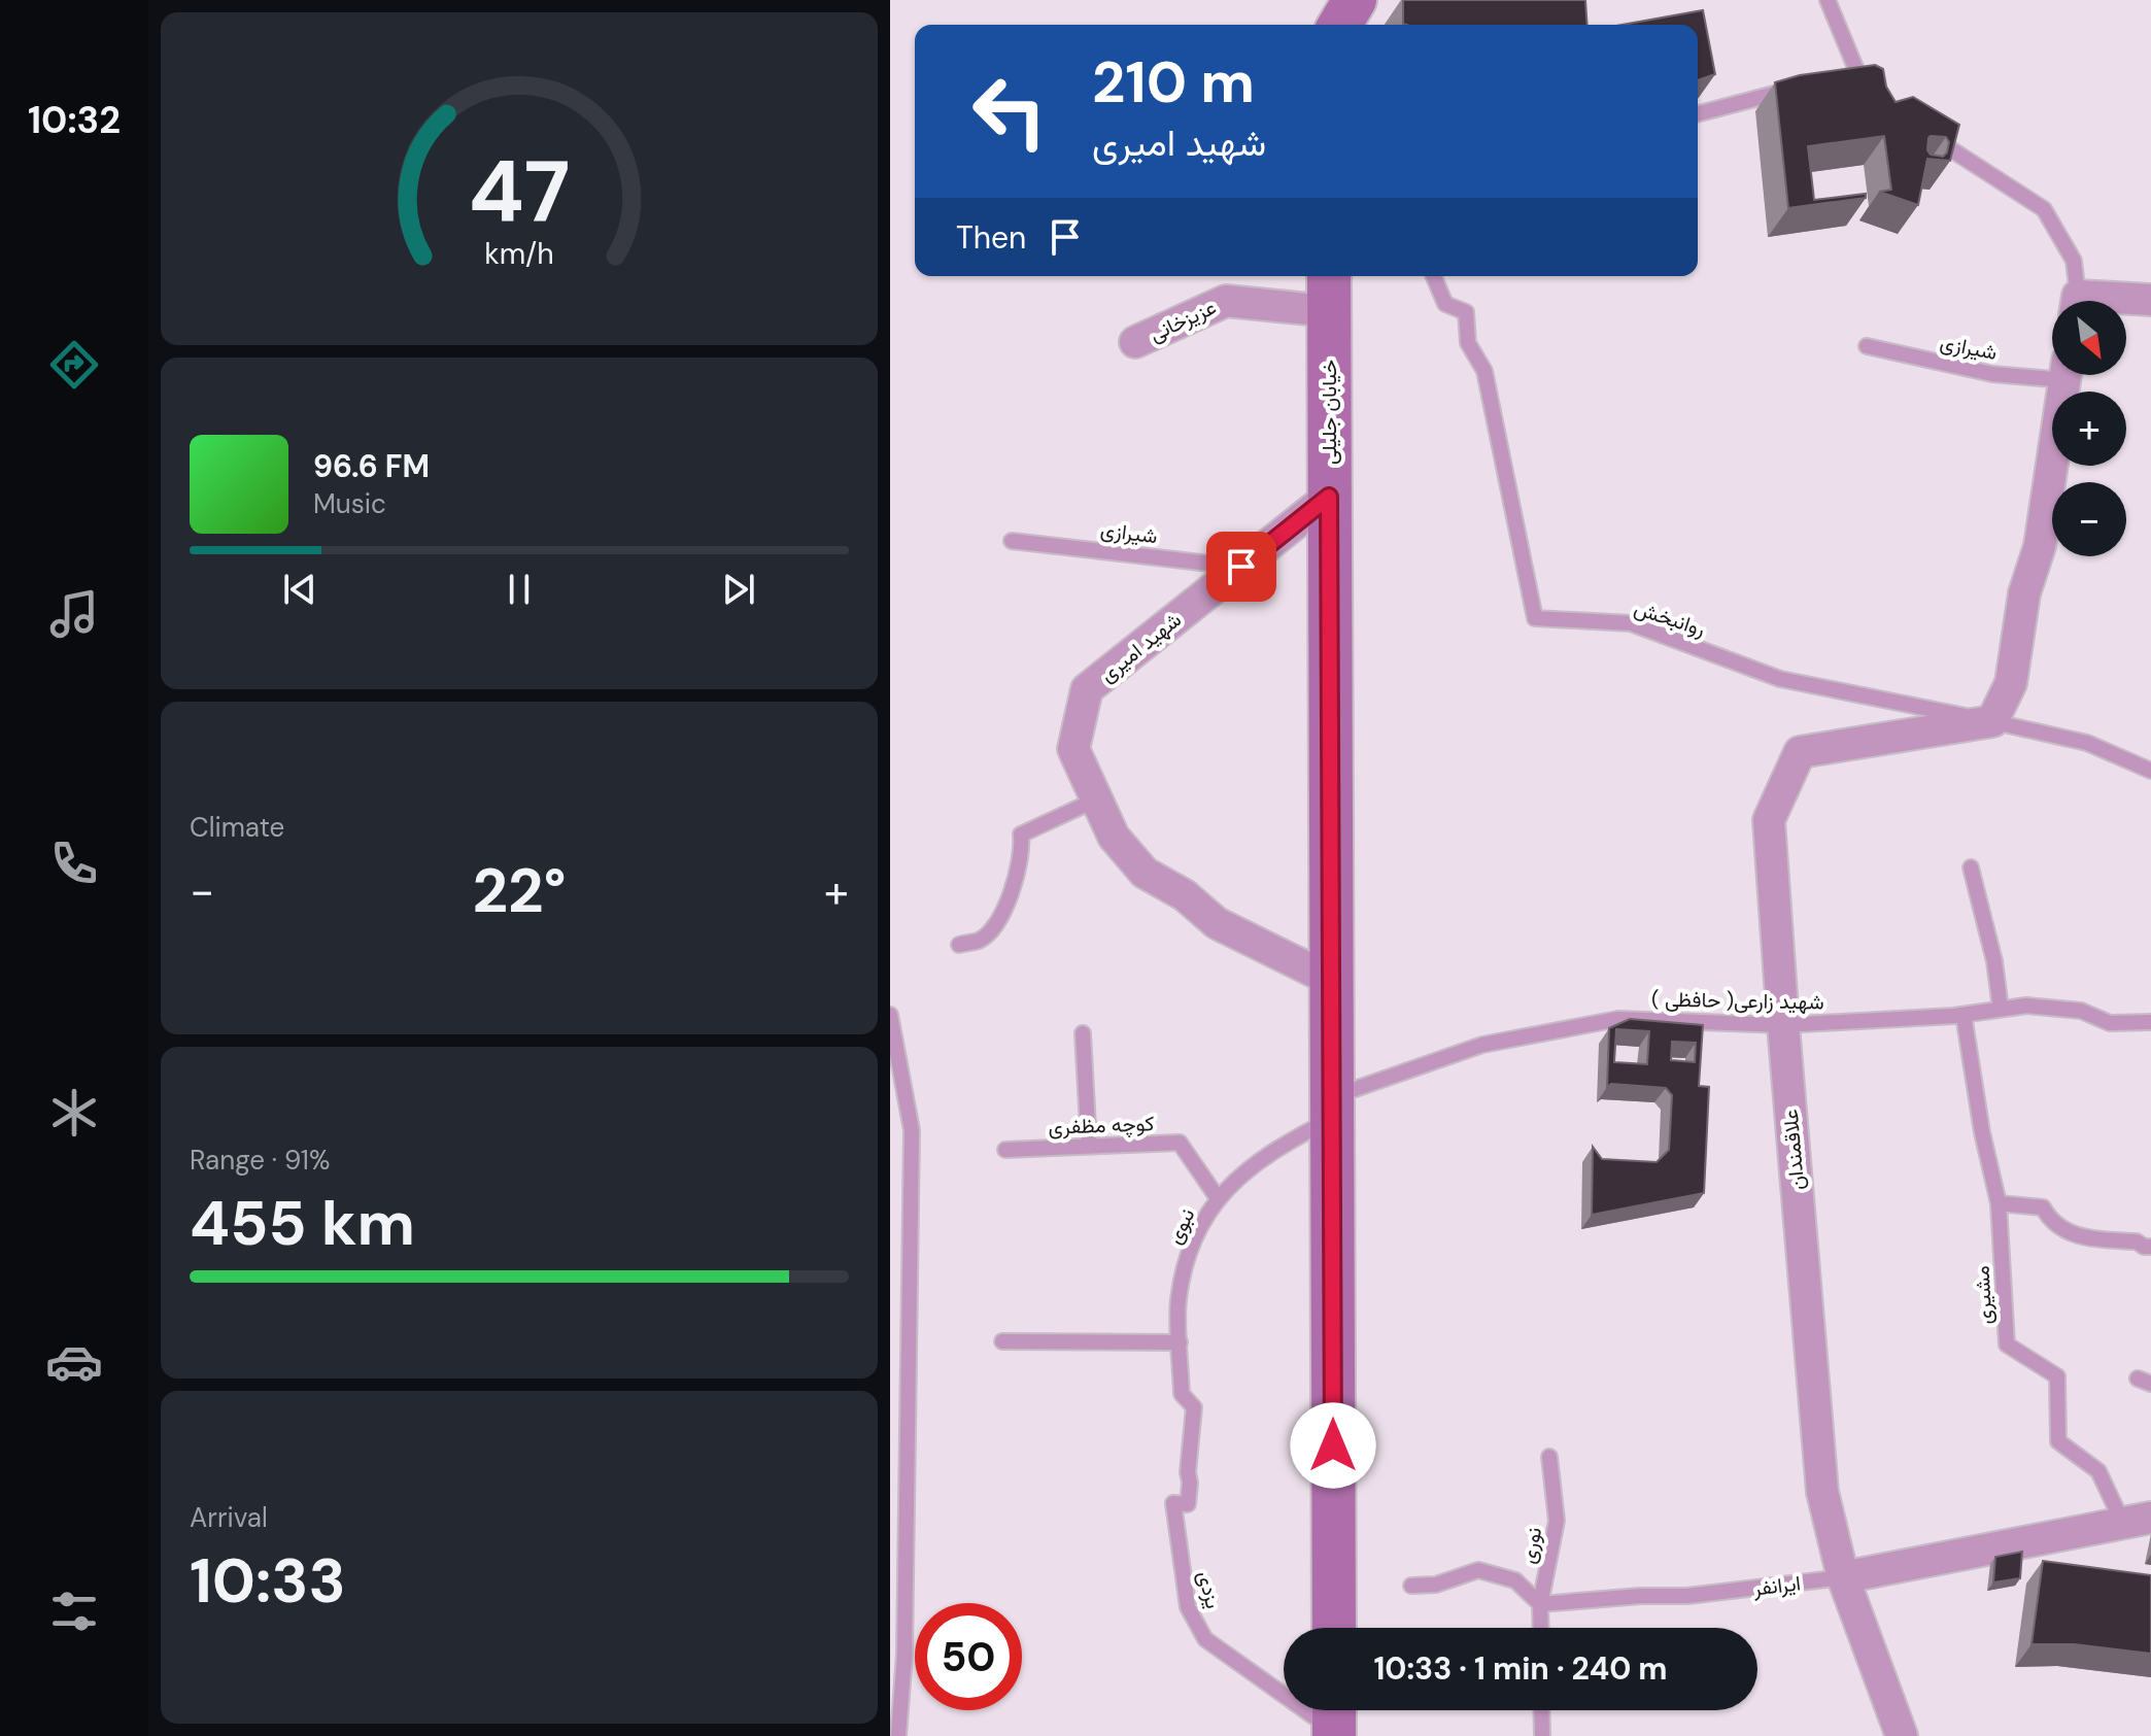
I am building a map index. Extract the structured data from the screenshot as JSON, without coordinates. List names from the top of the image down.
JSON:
{
  "streets": {
    "main road": ["خیابان جلیلی"],
    "street": [
      "عزیزخانی",
      "شهید امیری",
      "علاقمندان",
      "ایرانفر"
    ],
    "lane": [
      "شیرازی",
      "روانبخش",
      "شهید زارعی( حافظی )",
      "کوچه مظفری",
      "نبوی",
      "مشیری",
      "نوری",
      "یزدی"
    ]
  },
  "crossings": [
    ["عزیزخانی", "خیابان جلیلی"],
    ["شیرازی", "شهید امیری"],
    ["خیابان جلیلی", "شهید امیری"],
    ["خیابان جلیلی", "شهید زارعی( حافظی )"],
    ["خیابان جلیلی", "نبوی"],
    ["روانبخش", "علاقمندان"],
    ["شهید زارعی( حافظی )", "علاقمندان"],
    ["شهید زارعی( حافظی )", "نبوی"],
    ["شهید زارعی( حافظی )", "مشیری"],
    ["کوچه مظفری", "نبوی"],
    ["علاقمندان", "ایرانفر"],
    ["نبوی", "یزدی"],
    ["مشیری", "ایرانفر"],
    ["نوری", "ایرانفر"]
  ],
  "north": "bottom right",
  "page": {
    "tabs": "10:32",
    "turn": ["210 m", "شهید امیری"],
    "then": "Then",
    "map_buttons": ["+", "−"],
    "song": ["96.6 FM", "Music"],
    "tile": [
      "Climate",
      ["Range · 91%", "455 km"],
      ["Arrival", "10:33"]
    ],
    "heat": ["−", "22°", "+"],
    "limit": "50",
    "trip": "10:33 · 1 min · 240 m",
    "gauge": ["47", "km/h"]
  }
}
